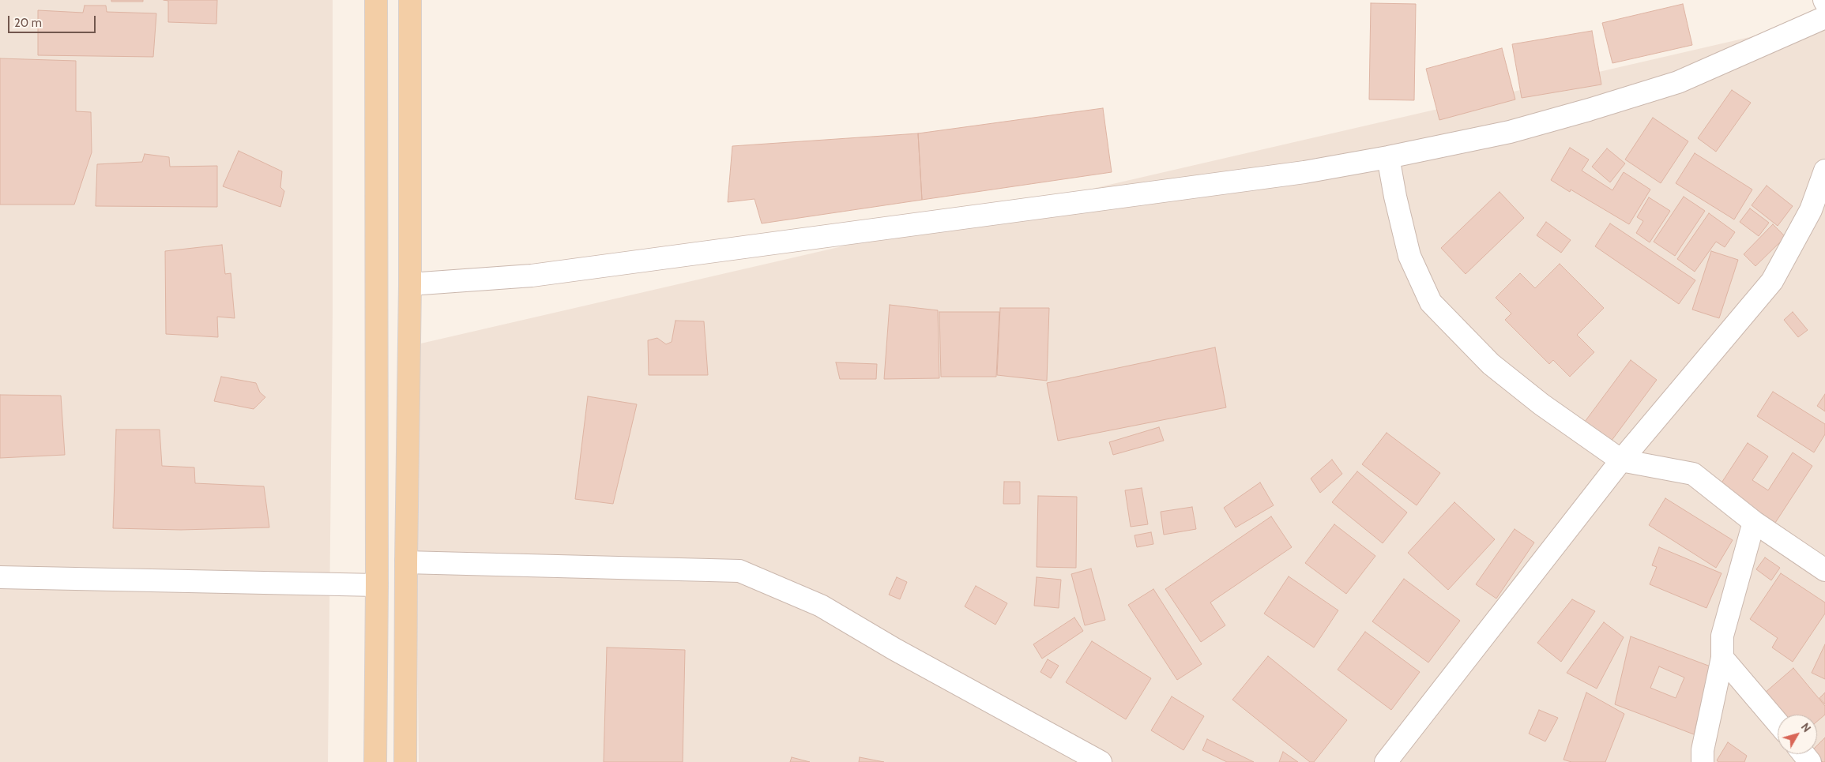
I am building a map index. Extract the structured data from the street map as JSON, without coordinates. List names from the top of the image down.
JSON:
{
  "scale_bar": "20 m",
  "north": "top right"
}
